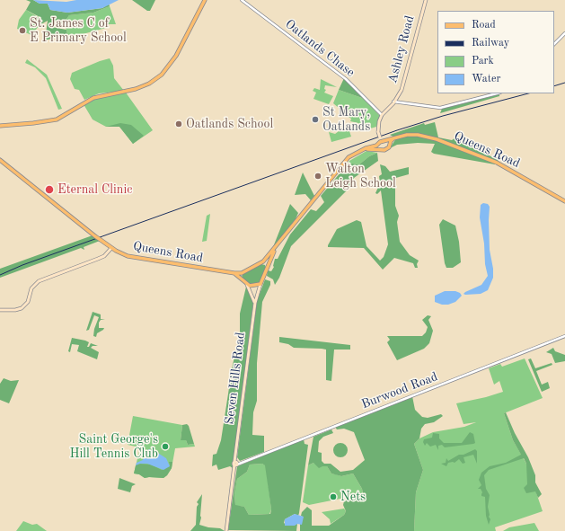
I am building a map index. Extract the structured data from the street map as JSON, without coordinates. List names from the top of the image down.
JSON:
{
  "streets": {
    "main road": ["Ashley Road", "Queens Road", "Seven Hills Road"],
    "street": ["Oatlands Chase", "Burwood Road"]
  },
  "crossings": [
    ["Oatlands Chase", "Ashley Road"],
    ["Seven Hills Road", "Burwood Road"]
  ],
  "places": [
    "St. James C of E Primary School",
    "St Mary, Oatlands",
    "Oatlands School",
    "Walton Leigh School",
    "Eternal Clinic",
    "Saint George's Hill Tennis Club",
    "Nets"
  ],
  "legend": [
    "Road",
    "Railway",
    "Park",
    "Water"
  ]
}
